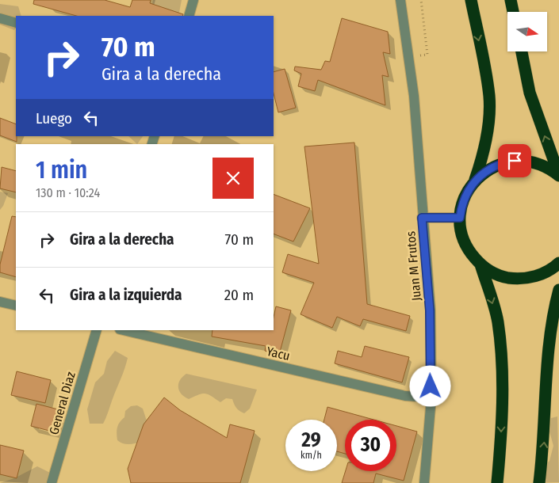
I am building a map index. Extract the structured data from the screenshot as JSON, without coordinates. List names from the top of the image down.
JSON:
{
  "streets": {
    "street": ["Juan M Frutos", "Yacu", "General Diaz"]
  },
  "crossings": [
    ["Juan M Frutos", "Yacu"]
  ],
  "north": "right",
  "page": {
    "turn": ["70 m", "Gira a la derecha"],
    "then": "Luego",
    "heading": ["1 min", "130 m · 10:24"],
    "list": [
      {
        "name": "Gira a la derecha",
        "value": "70 m"
      },
      {
        "name": "Gira a la izquierda",
        "value": "20 m"
      }
    ],
    "speed": "29 km/h",
    "limit": "30"
  }
}
